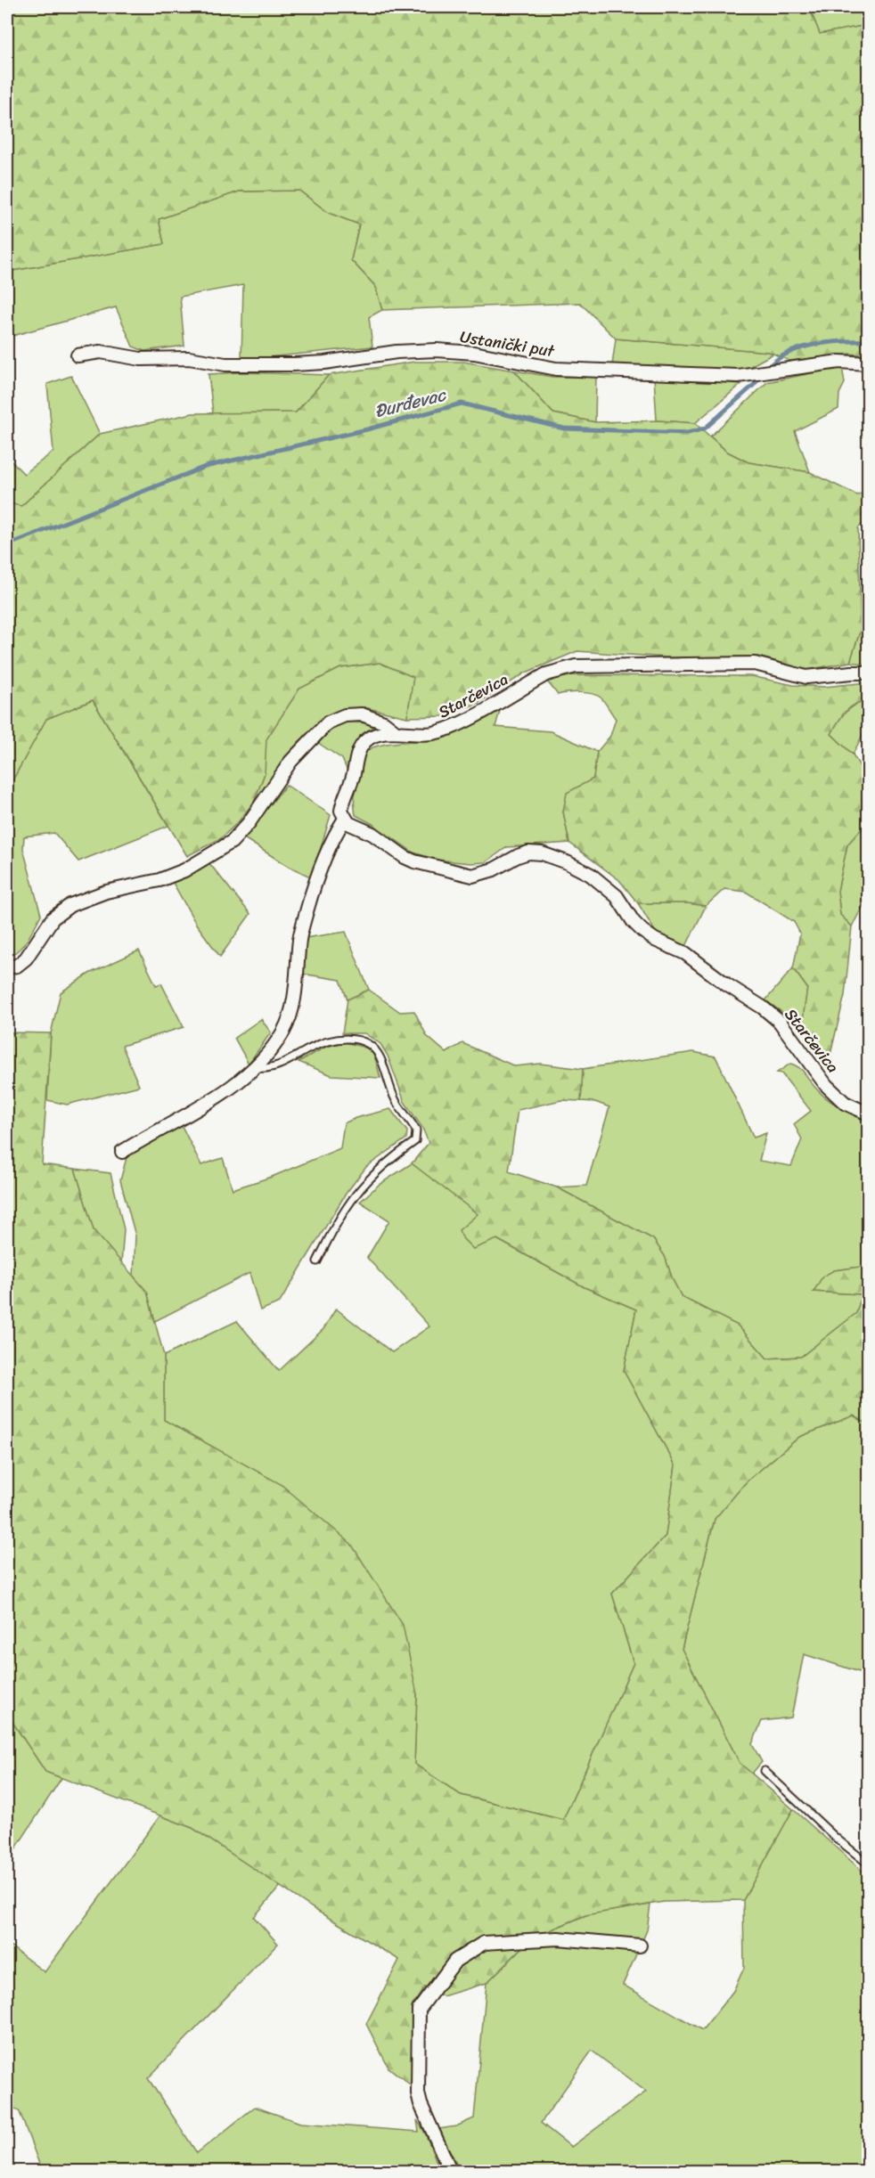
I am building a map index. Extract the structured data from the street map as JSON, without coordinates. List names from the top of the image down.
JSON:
{
  "streets": {
    "street": ["Ustanički put", "Starčevica"]
  },
  "water": ["Đurđevac"]
}
